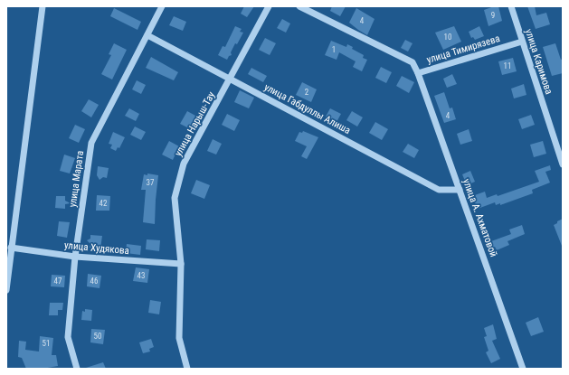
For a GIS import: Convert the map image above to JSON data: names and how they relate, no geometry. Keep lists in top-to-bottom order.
{
  "streets": {
    "street": [
      "улица Тимирязева",
      "улица Каримова",
      "улица Габдуллы Алиша",
      "улица Нарыш-Тау",
      "улица Марата",
      "улица А. Ахматовой",
      "улица Худякова"
    ]
  },
  "crossings": [
    ["улица Тимирязева", "улица Каримова"],
    ["улица Тимирязева", "улица А. Ахматовой"],
    ["улица Габдуллы Алиша", "улица Нарыш-Тау"],
    ["улица Габдуллы Алиша", "улица Марата"],
    ["улица Габдуллы Алиша", "улица А. Ахматовой"],
    ["улица Нарыш-Тау", "улица Худякова"],
    ["улица Марата", "улица Худякова"]
  ],
  "house_numbers": [
    "9",
    "4",
    "10",
    "1",
    "11",
    "2",
    "4",
    "37",
    "42",
    "43",
    "47",
    "46",
    "50",
    "51"
  ]
}
